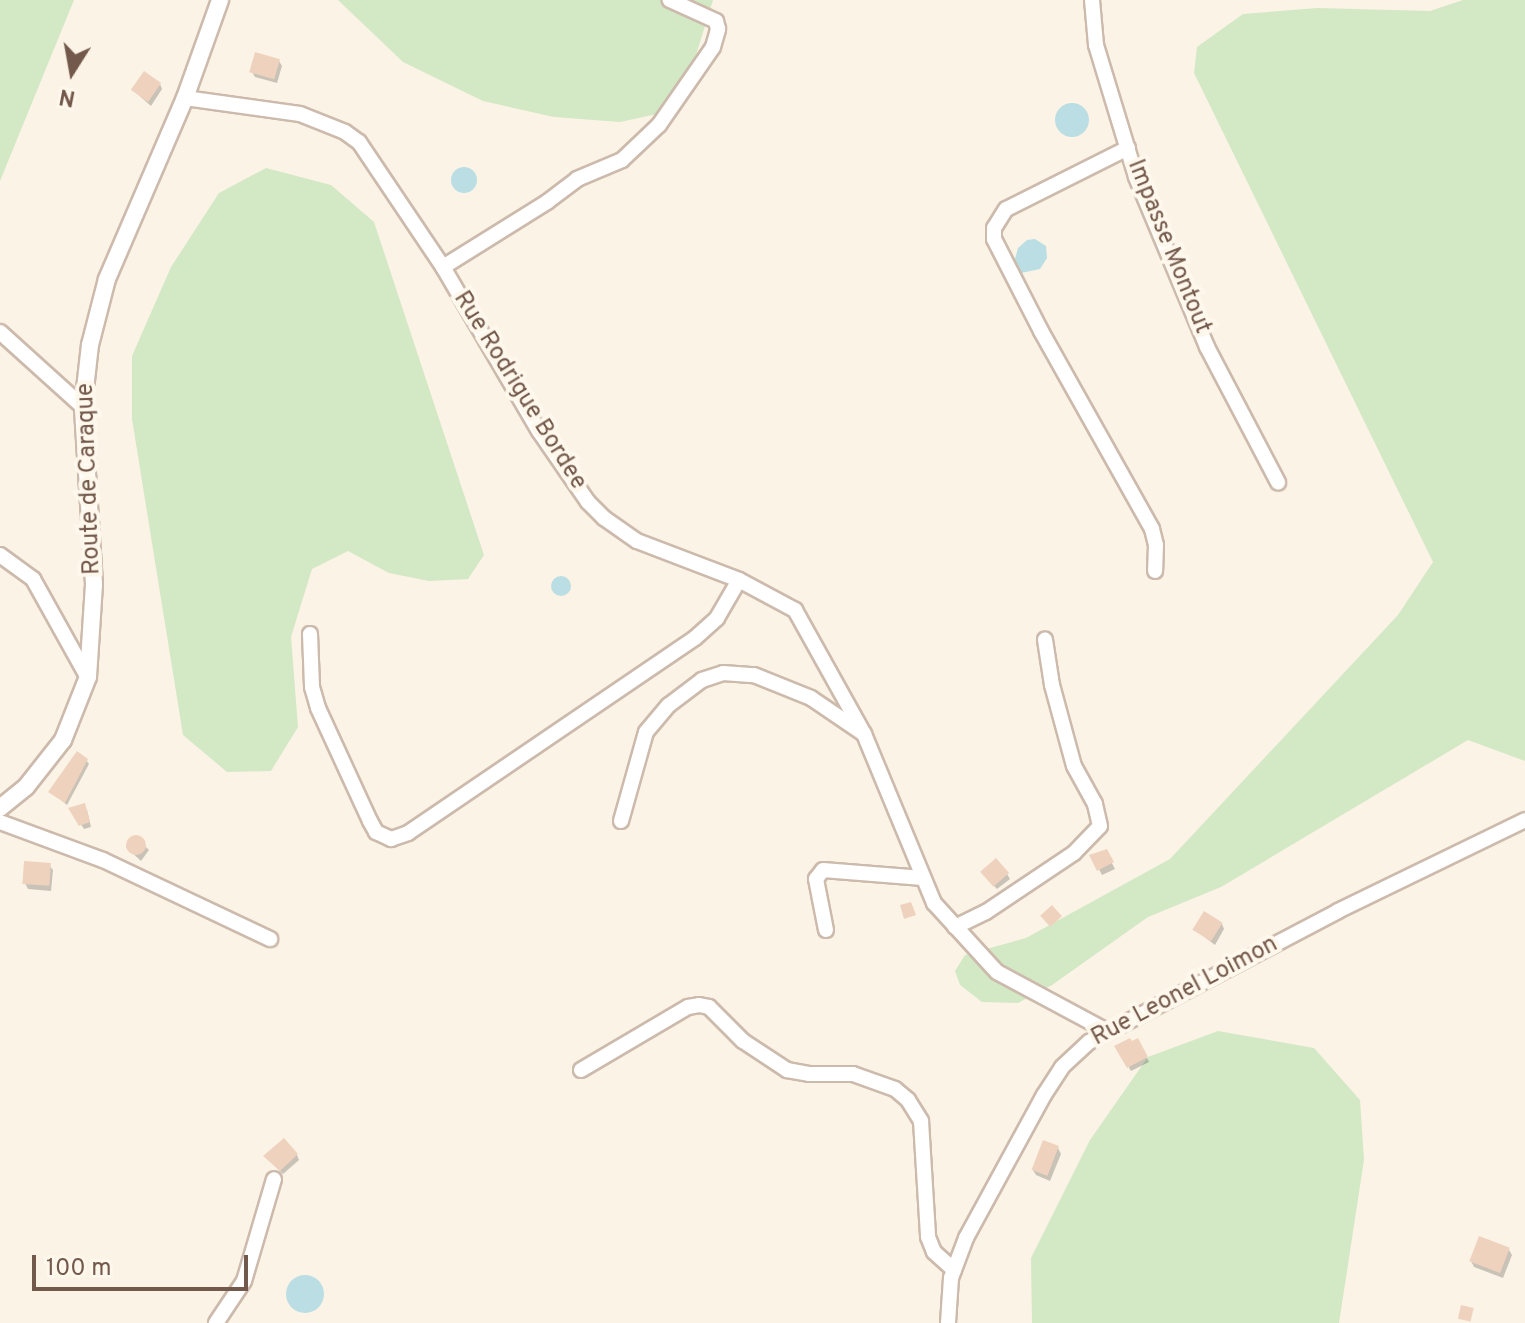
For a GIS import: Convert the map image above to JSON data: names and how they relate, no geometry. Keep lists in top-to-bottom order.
{
  "streets": {
    "street": [
      "Impasse Montout",
      "Rue Rodrigue Bordee",
      "Route de Caraque",
      "Rue Leonel Loimon"
    ]
  },
  "crossings": [
    ["Rue Rodrigue Bordee", "Route de Caraque"],
    ["Rue Rodrigue Bordee", "Rue Leonel Loimon"]
  ],
  "scale_bar": "100 m",
  "north": "bottom"
}
